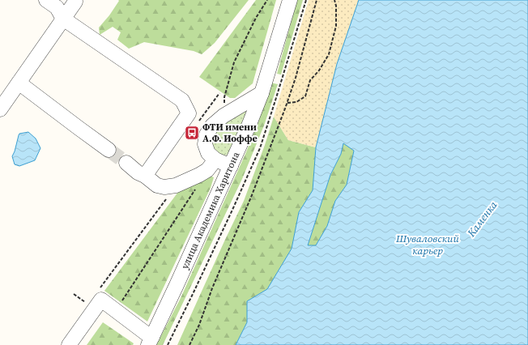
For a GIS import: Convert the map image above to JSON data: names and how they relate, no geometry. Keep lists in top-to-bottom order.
{
  "streets": {
    "street": ["улица Академика Харитона"]
  },
  "water": ["Каменка", "Шуваловский карьер"],
  "places": {
    "bus stop": ["ФТИ имени А.Ф. Иоффе"]
  }
}
